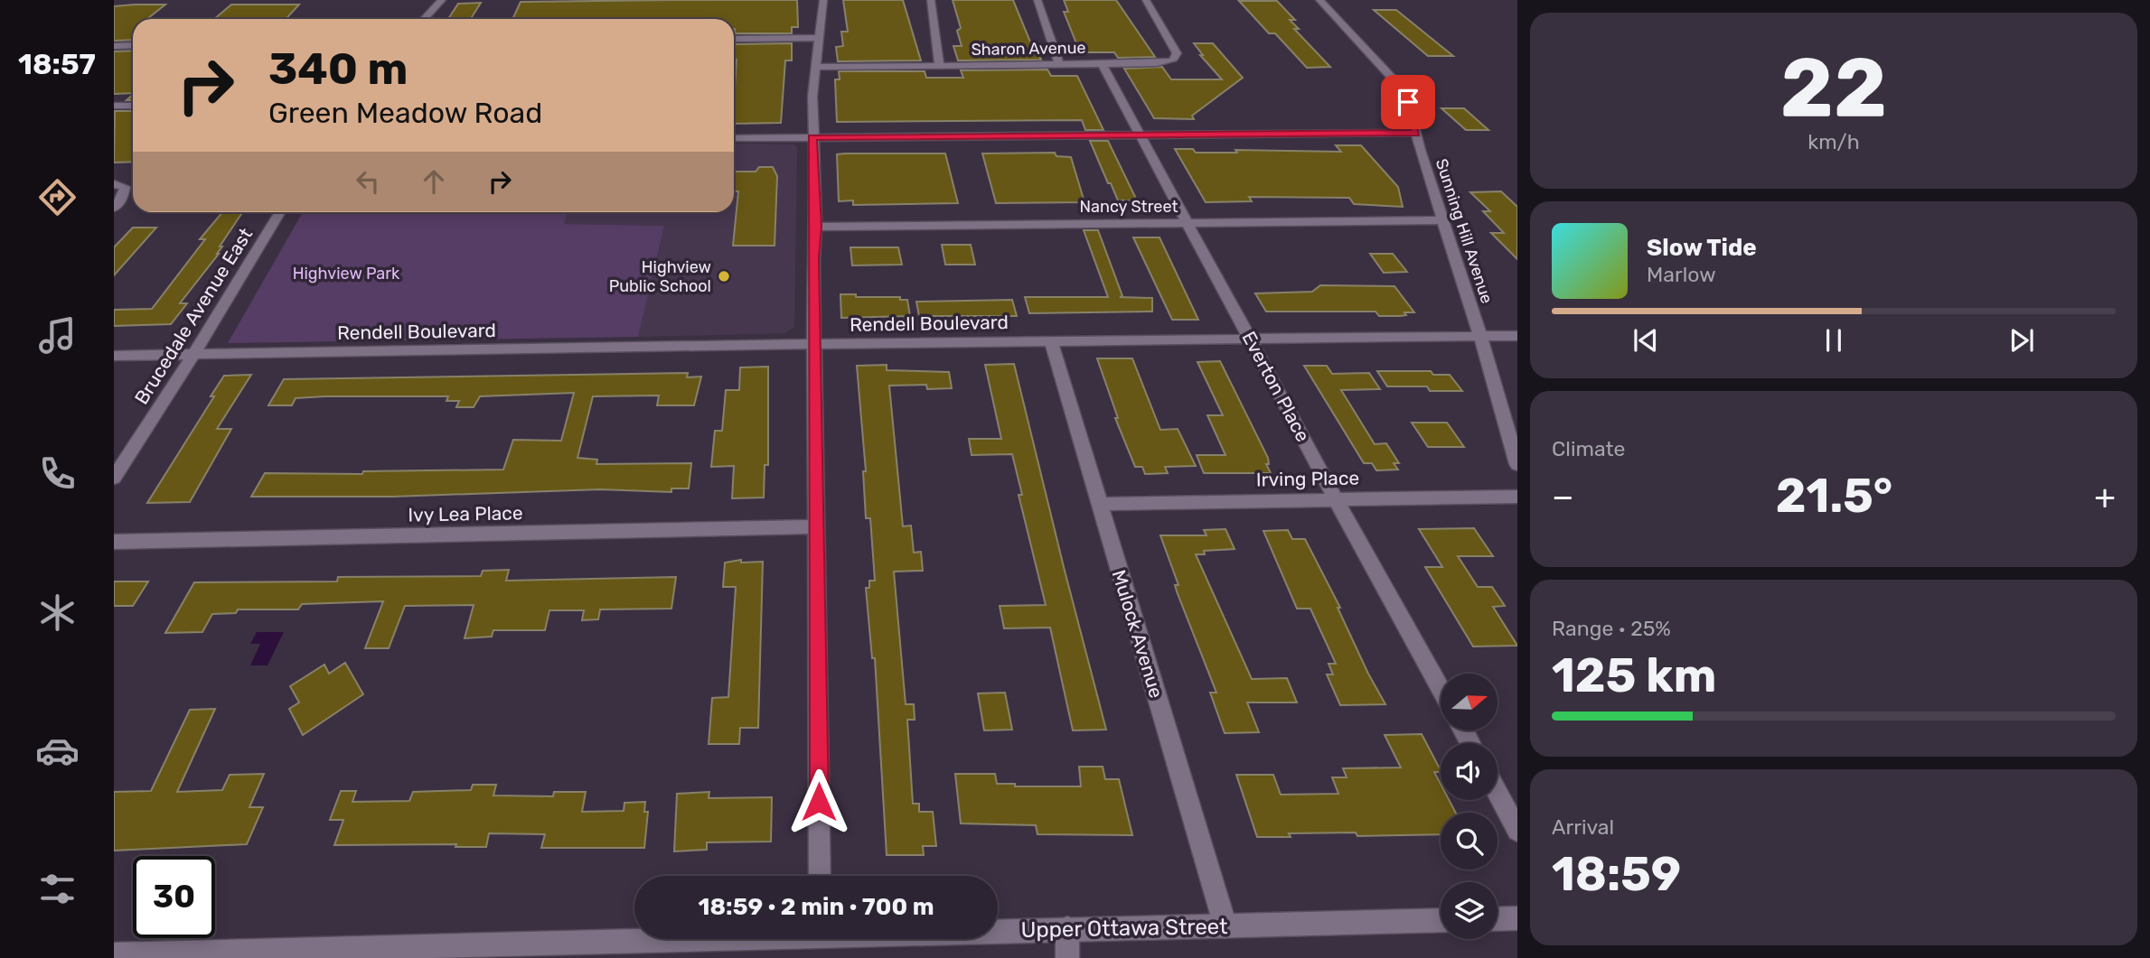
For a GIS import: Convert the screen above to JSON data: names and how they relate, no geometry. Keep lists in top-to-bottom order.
{
  "streets": {
    "street": [
      "Sharon Avenue",
      "Nancy Street",
      "Sunning Hill Avenue",
      "Brucedale Avenue East",
      "Rendell Boulevard",
      "Everton Place",
      "Irving Place",
      "Ivy Lea Place",
      "Mulock Avenue",
      "Upper Ottawa Street"
    ]
  },
  "crossings": [
    ["Sharon Avenue", "Everton Place"],
    ["Nancy Street", "Sunning Hill Avenue"],
    ["Nancy Street", "Everton Place"],
    ["Sunning Hill Avenue", "Rendell Boulevard"],
    ["Brucedale Avenue East", "Rendell Boulevard"],
    ["Rendell Boulevard", "Everton Place"],
    ["Rendell Boulevard", "Mulock Avenue"],
    ["Everton Place", "Irving Place"],
    ["Irving Place", "Mulock Avenue"],
    ["Mulock Avenue", "Upper Ottawa Street"]
  ],
  "parks": ["Highview Park"],
  "places": ["Highview Public School"],
  "north": "right",
  "page": {
    "tabs": "18:57",
    "tile": [
      ["22", "km/h"],
      "Climate",
      ["Range · 25%", "125 km"],
      ["Arrival", "18:59"]
    ],
    "turn": ["340 m", "Green Meadow Road"],
    "song": ["Slow Tide", "Marlow"],
    "heat": ["−", "21.5°", "+"],
    "limit": "30",
    "trip": "18:59 · 2 min · 700 m"
  }
}
